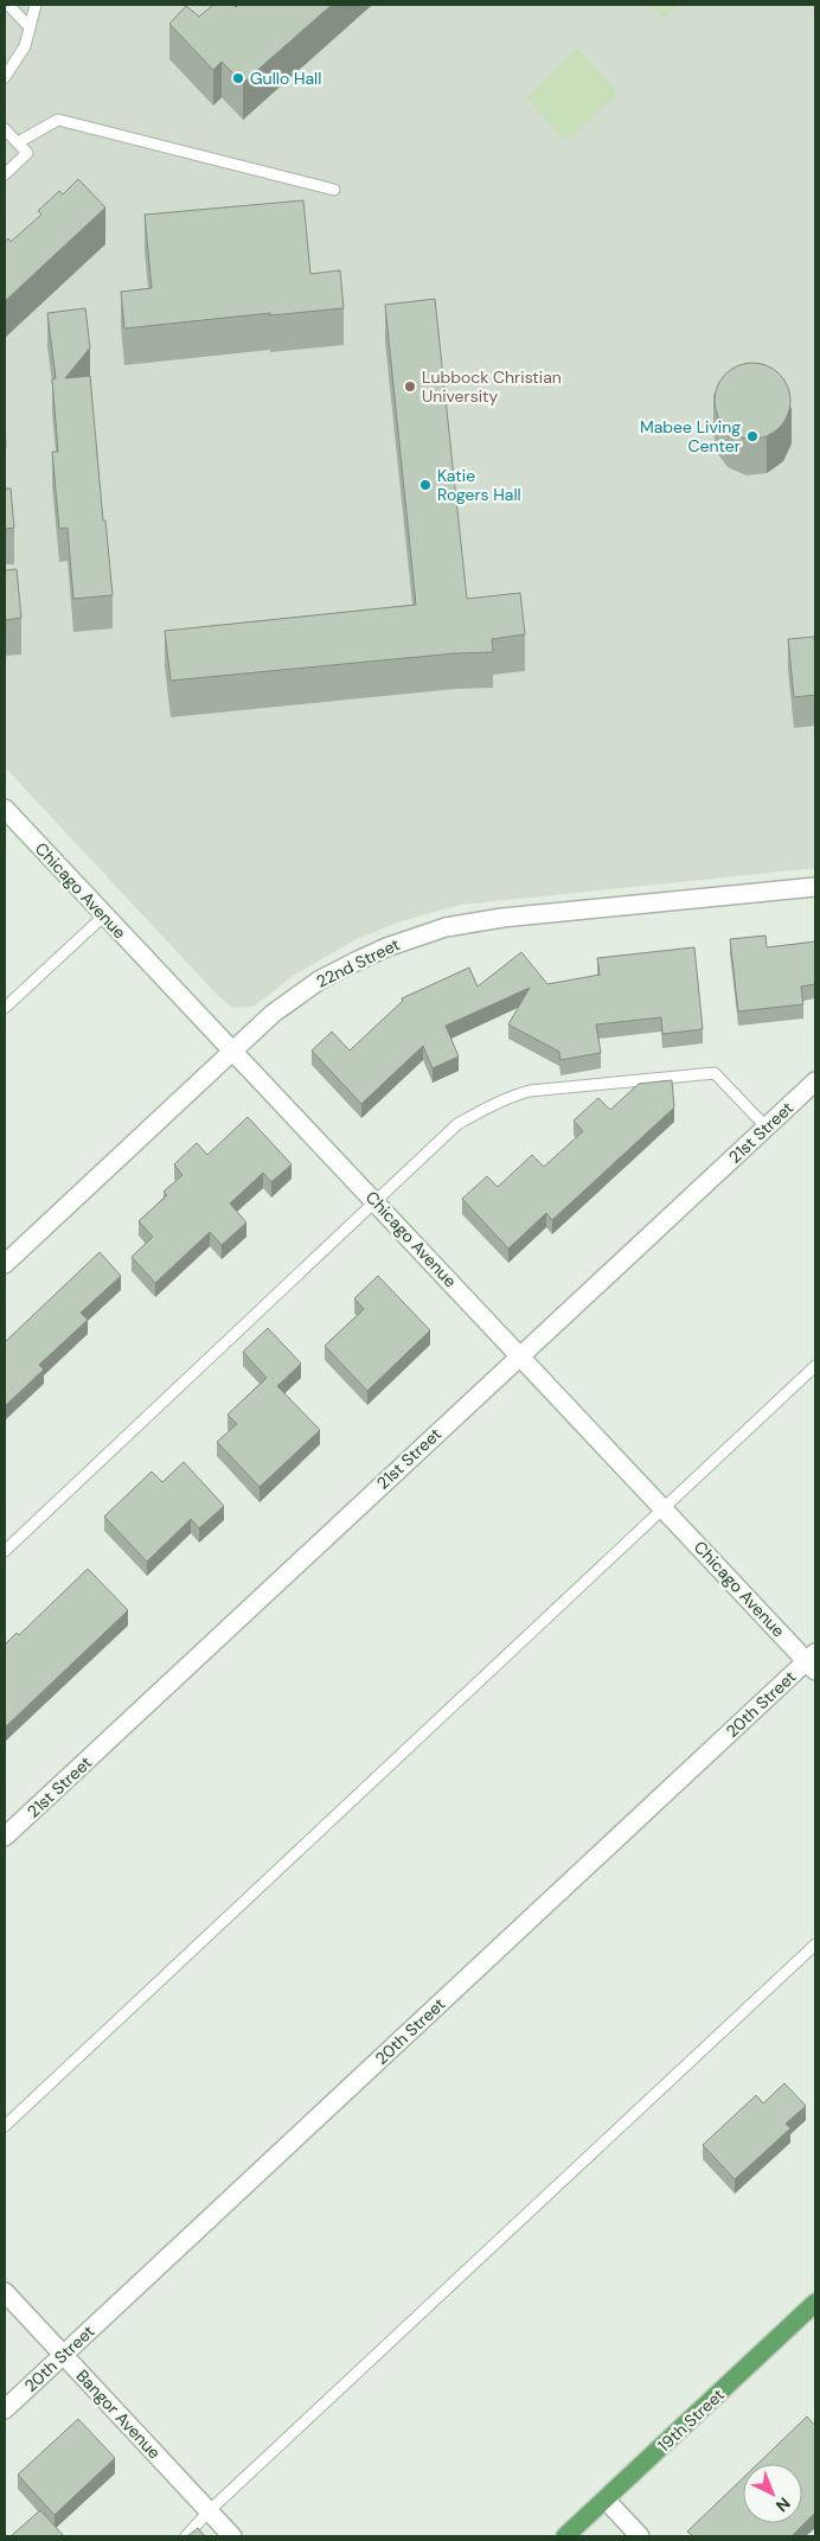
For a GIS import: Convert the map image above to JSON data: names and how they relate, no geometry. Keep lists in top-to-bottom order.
{
  "streets": {
    "main road": ["19th Street"],
    "street": [
      "Chicago Avenue",
      "22nd Street",
      "21st Street",
      "20th Street",
      "Bangor Avenue"
    ]
  },
  "crossings": [
    ["Chicago Avenue", "22nd Street"],
    ["Chicago Avenue", "21st Street"],
    ["Chicago Avenue", "20th Street"],
    ["20th Street", "Bangor Avenue"]
  ],
  "places": [
    "Gullo Hall",
    "Lubbock Christian University",
    "Mabee Living Center",
    "Katie Rogers Hall"
  ],
  "north": "bottom right"
}
